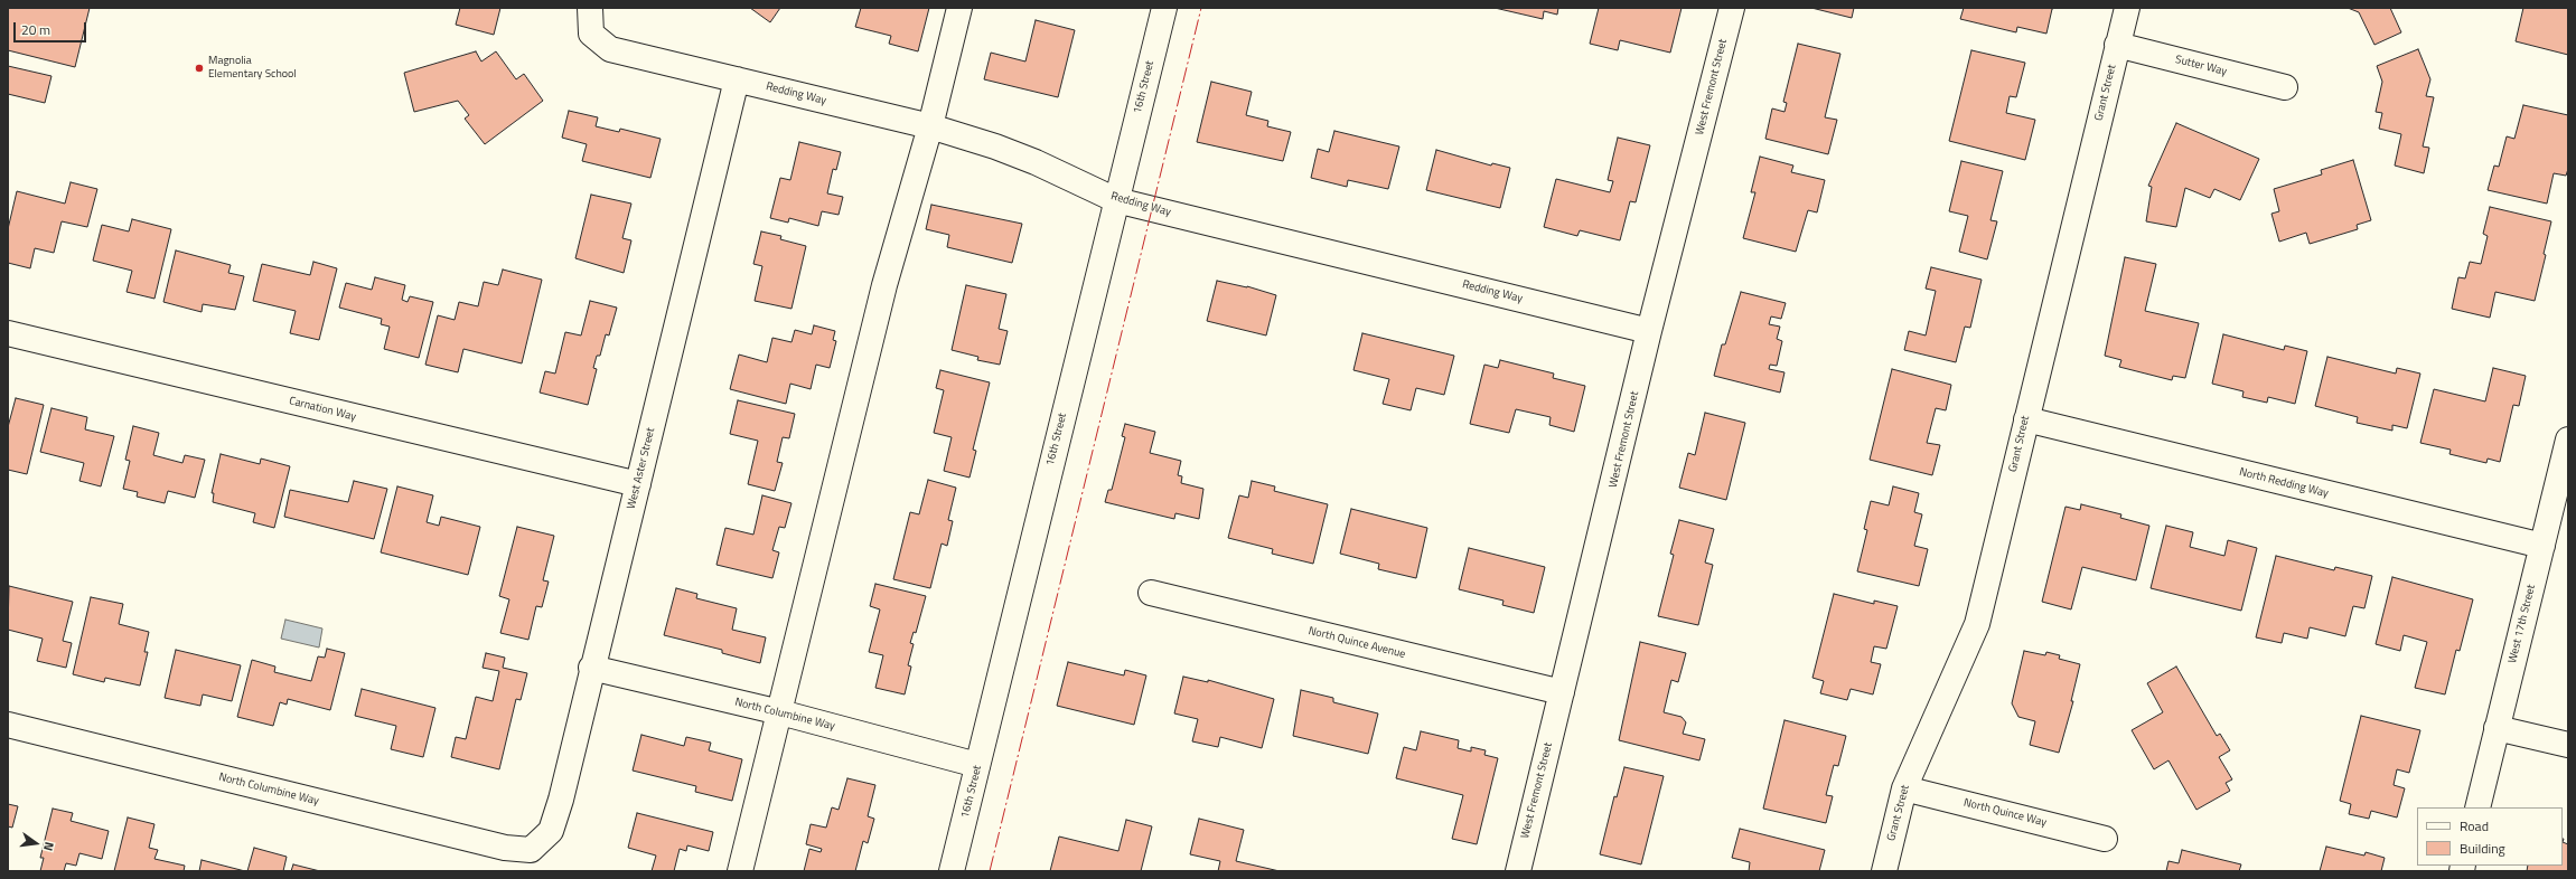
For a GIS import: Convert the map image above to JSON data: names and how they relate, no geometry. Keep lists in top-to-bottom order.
{
  "streets": {
    "street": [
      "Sutter Way",
      "16th Street",
      "West Fremont Street",
      "Grant Street",
      "Redding Way",
      "Carnation Way",
      "West Aster Street",
      "North Redding Way",
      "West 17th Street",
      "North Quince Avenue",
      "North Columbine Way",
      "North Quince Way"
    ]
  },
  "crossings": [
    ["Sutter Way", "Grant Street"],
    ["16th Street", "Redding Way"],
    ["16th Street", "North Columbine Way"],
    ["West Fremont Street", "Redding Way"],
    ["West Fremont Street", "North Quince Avenue"],
    ["Grant Street", "North Redding Way"],
    ["Grant Street", "North Quince Way"],
    ["Redding Way", "West Aster Street"],
    ["Carnation Way", "West Aster Street"],
    ["West Aster Street", "North Columbine Way"],
    ["North Redding Way", "West 17th Street"]
  ],
  "places": ["Magnolia Elementary School"],
  "legend": ["Road", "Building"],
  "scale_bar": "20 m",
  "north": "right"
}
